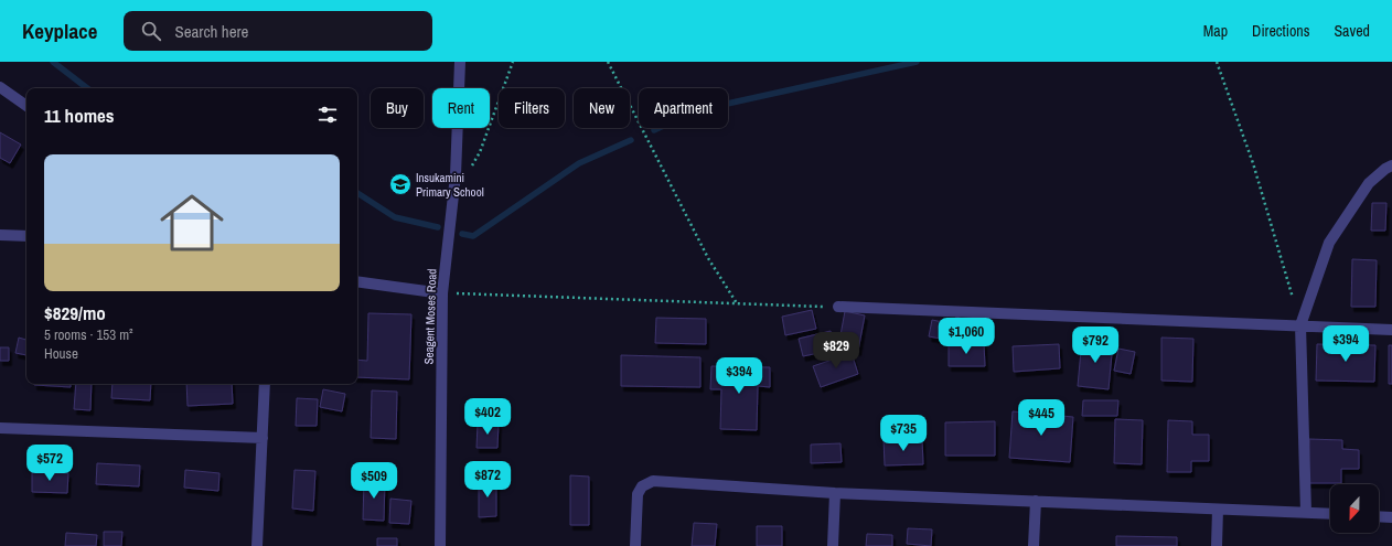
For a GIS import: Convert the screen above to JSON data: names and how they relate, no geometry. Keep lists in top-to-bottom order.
{
  "streets": {
    "street": ["Seagent Moses Road"]
  },
  "places": {
    "school or university": ["Insukamini Primary School"]
  },
  "north": "bottom",
  "page": {
    "header": "Keyplace",
    "search": "Search here",
    "nav": ["Map", "Directions", "Saved"],
    "chip": [
      "Buy",
      "Rent",
      "Filters",
      "New",
      "Apartment"
    ],
    "heading": "11 homes",
    "list": [
      {
        "name": "$829/mo",
        "note": "5 rooms · 153 m² · House"
      }
    ],
    "price": [
      "$1,060",
      "$394",
      "$792",
      "$829",
      "$394",
      "$402",
      "$445",
      "$735",
      "$572",
      "$872",
      "$509"
    ]
  }
}
